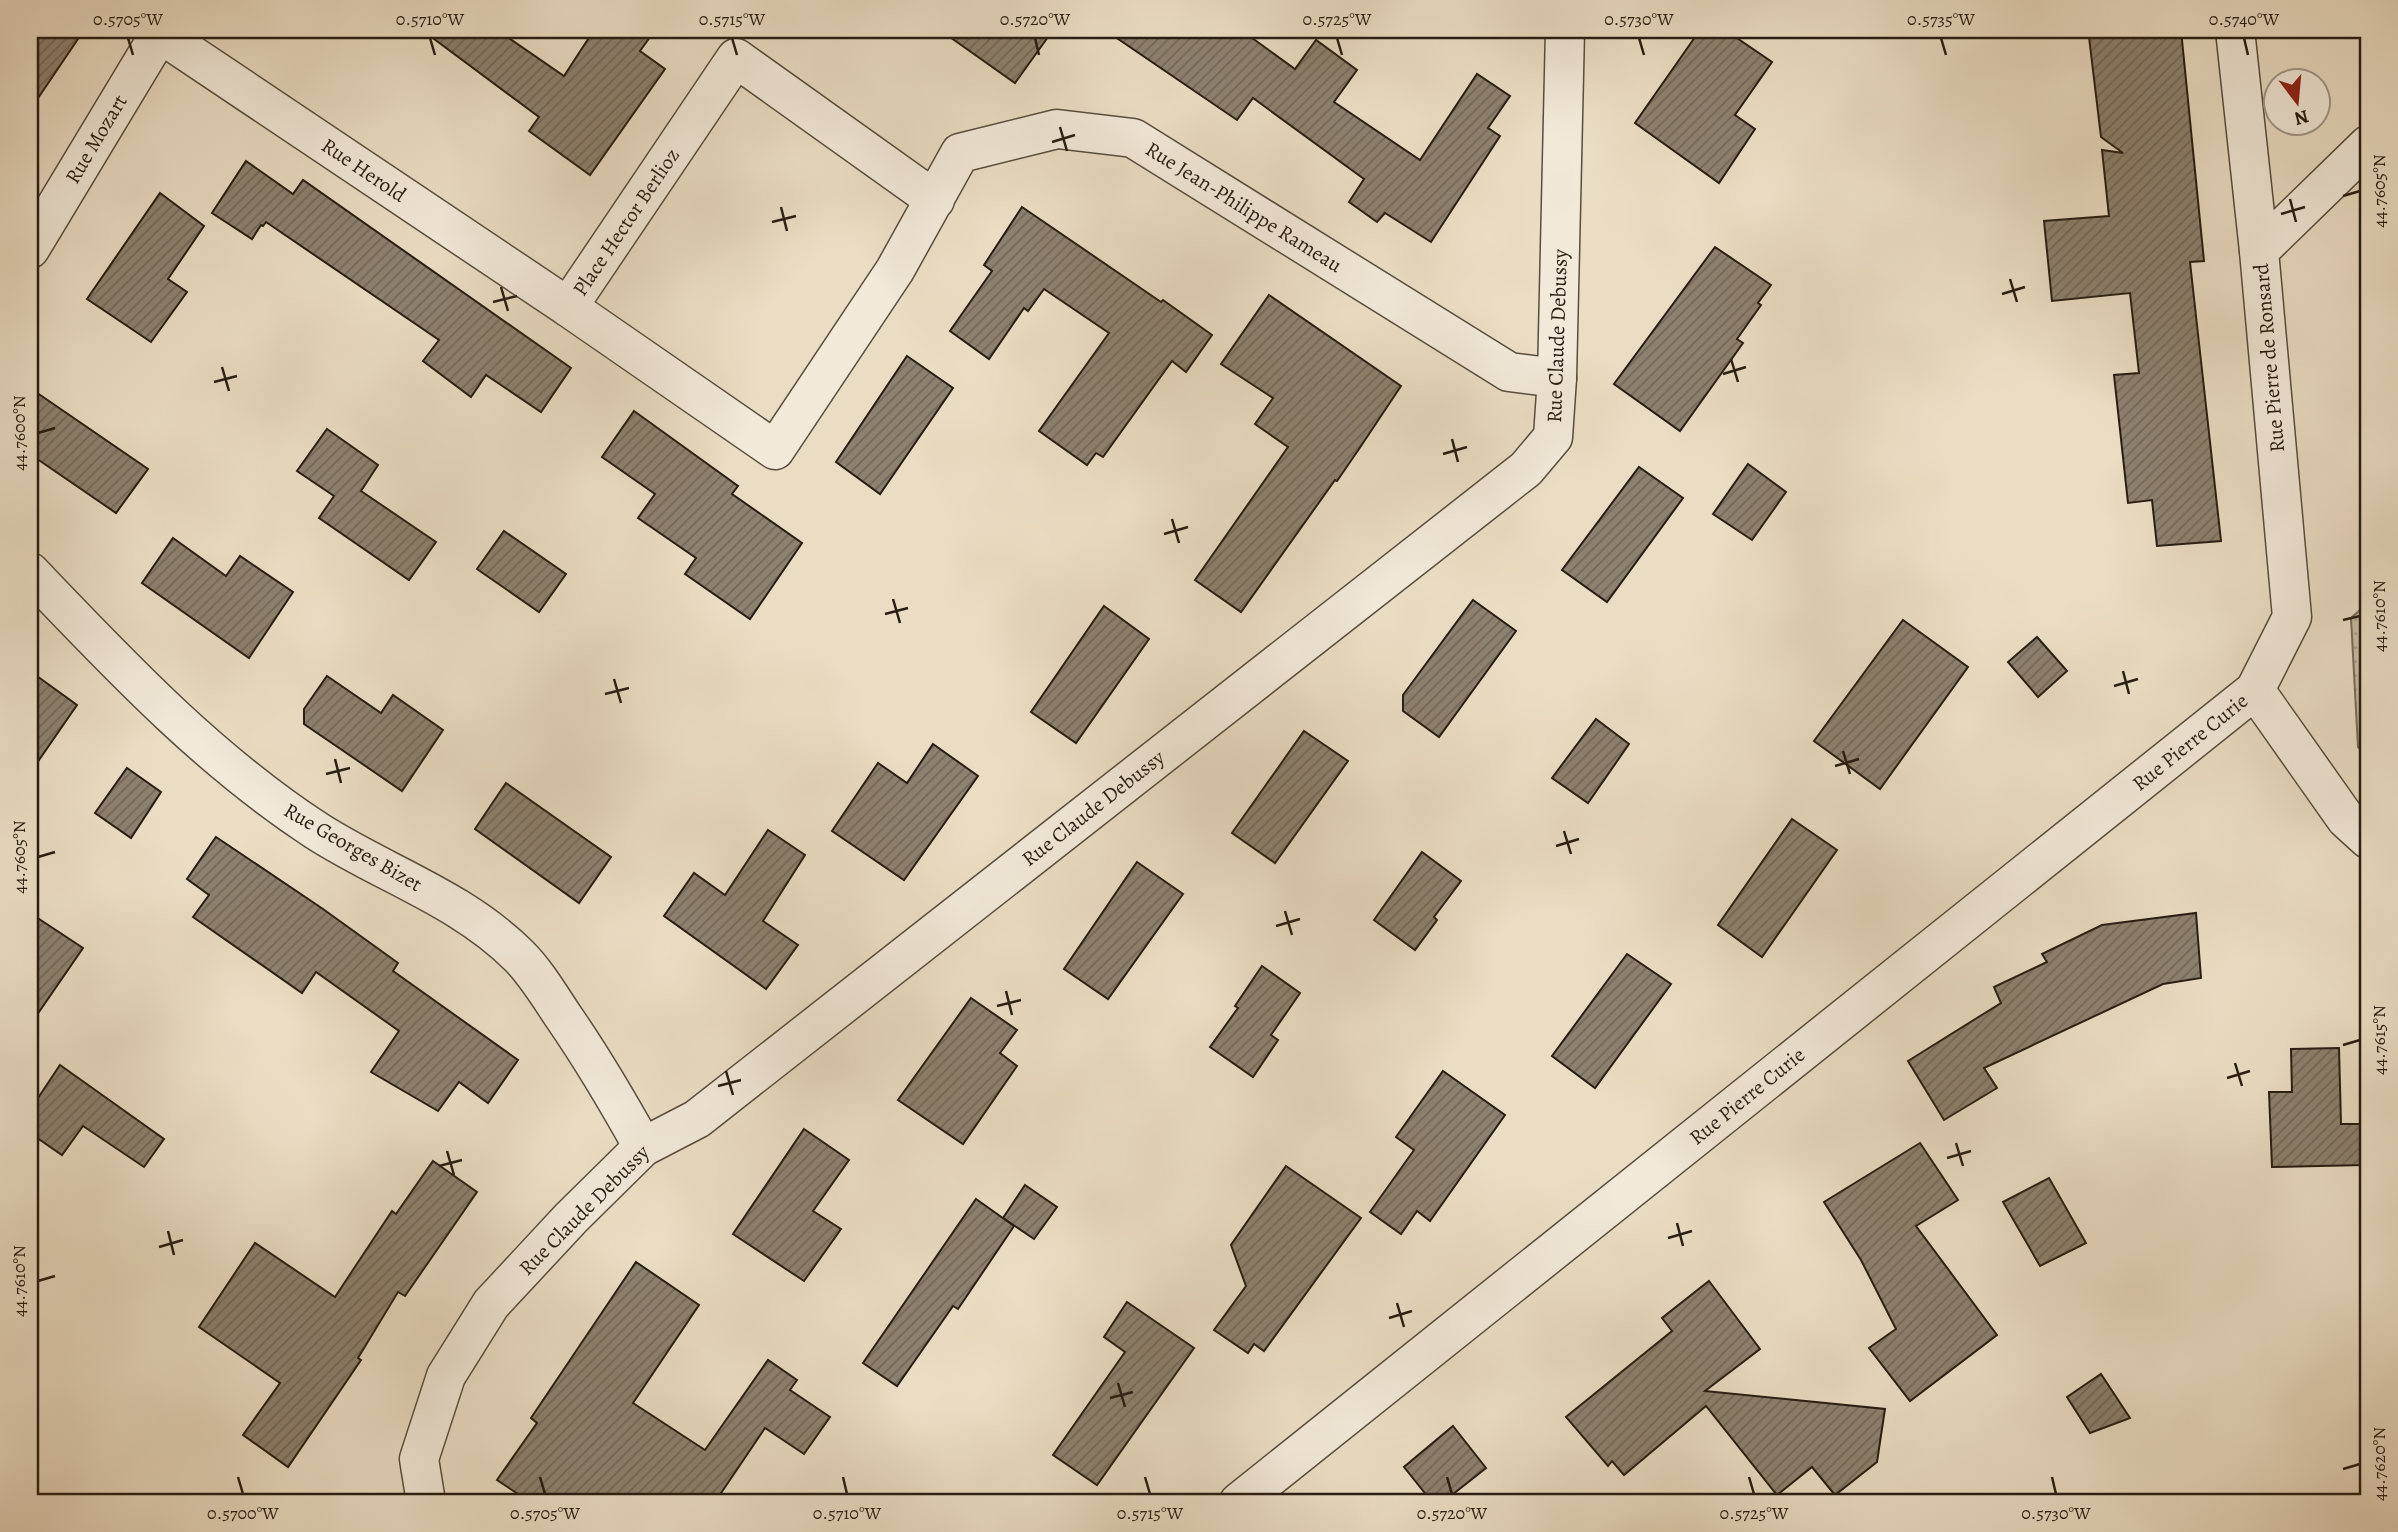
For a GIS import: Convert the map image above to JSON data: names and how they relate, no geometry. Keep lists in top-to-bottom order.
{
  "streets": {
    "street": [
      "Rue Mozart",
      "Rue Herold",
      "Rue Jean-Philippe Rameau",
      "Place Hector Berlioz",
      "Rue Claude Debussy",
      "Rue Pierre de Ronsard",
      "Rue Pierre Curie",
      "Rue Georges Bizet"
    ]
  },
  "crossings": [
    ["Rue Mozart", "Rue Herold"],
    ["Rue Herold", "Place Hector Berlioz"],
    ["Rue Jean-Philippe Rameau", "Place Hector Berlioz"],
    ["Rue Jean-Philippe Rameau", "Rue Claude Debussy"],
    ["Rue Claude Debussy", "Rue Georges Bizet"],
    ["Rue Pierre de Ronsard", "Rue Pierre Curie"]
  ],
  "north": "bottom",
  "coordinates": [
    "0.5705°W",
    "0.5710°W",
    "0.5715°W",
    "0.5720°W",
    "0.5725°W",
    "0.5730°W",
    "0.5735°W",
    "0.5740°W",
    "44.7605°N",
    "44.7600°N",
    "44.7610°N",
    "44.7615°N",
    "44.7620°N",
    "0.5700°W"
  ]
}
